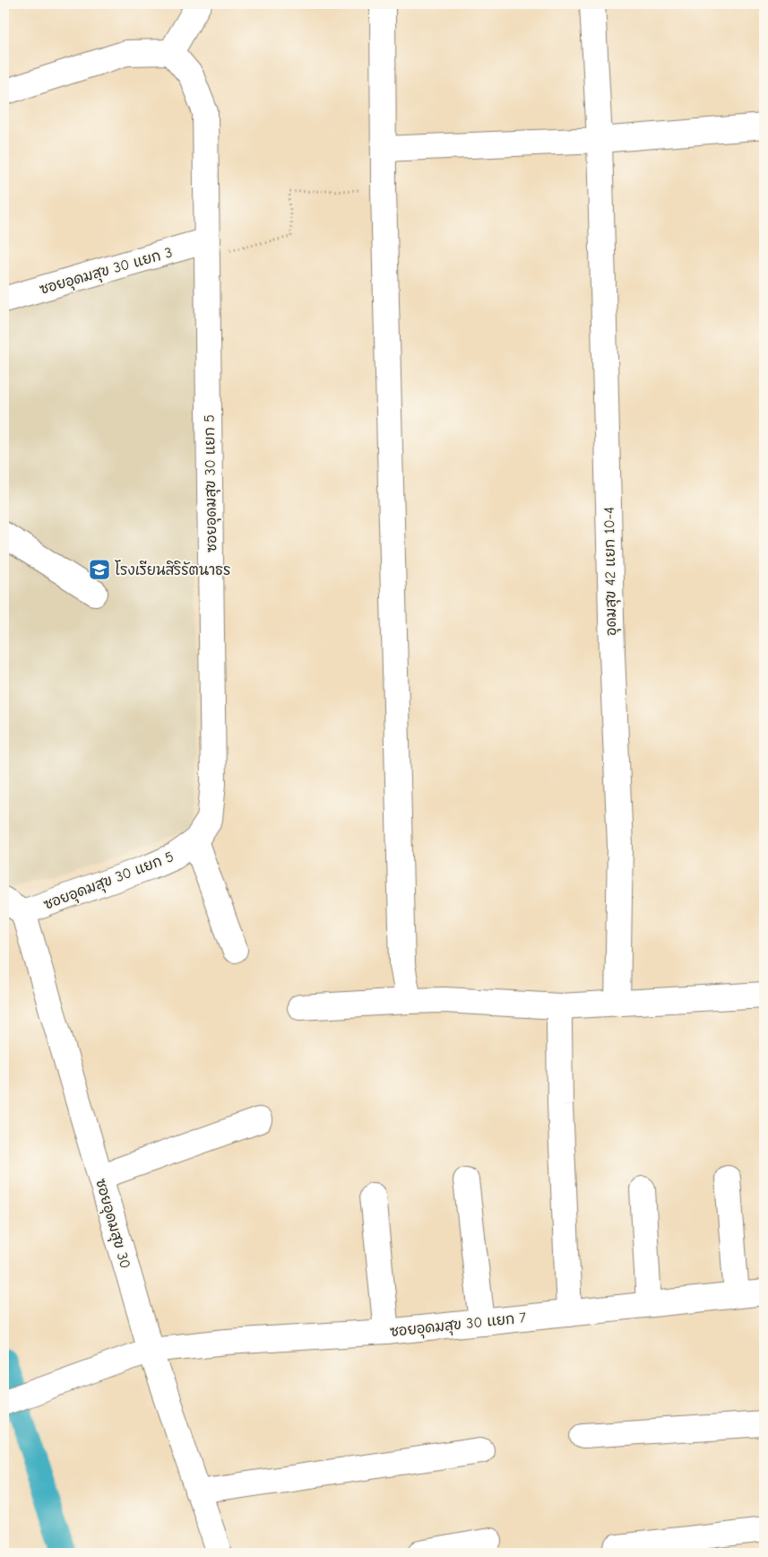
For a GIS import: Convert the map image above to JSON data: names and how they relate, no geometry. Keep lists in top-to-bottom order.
{
  "streets": {
    "street": [
      "ซอยอุดมสุข 30 แยก 3",
      "ซอยอุดมสุข 30 แยก 5",
      "อุดมสุข 42 แยก 10-4",
      "ซอยอุดมสุข 30",
      "ซอยอุดมสุข 30 แยก 7"
    ]
  },
  "crossings": [
    ["ซอยอุดมสุข 30 แยก 3", "ซอยอุดมสุข 30 แยก 5"],
    ["ซอยอุดมสุข 30 แยก 5", "ซอยอุดมสุข 30"],
    ["ซอยอุดมสุข 30", "ซอยอุดมสุข 30 แยก 7"]
  ],
  "places": {
    "school or university": ["โรงเรียนสิริรัตนาธร"]
  }
}
